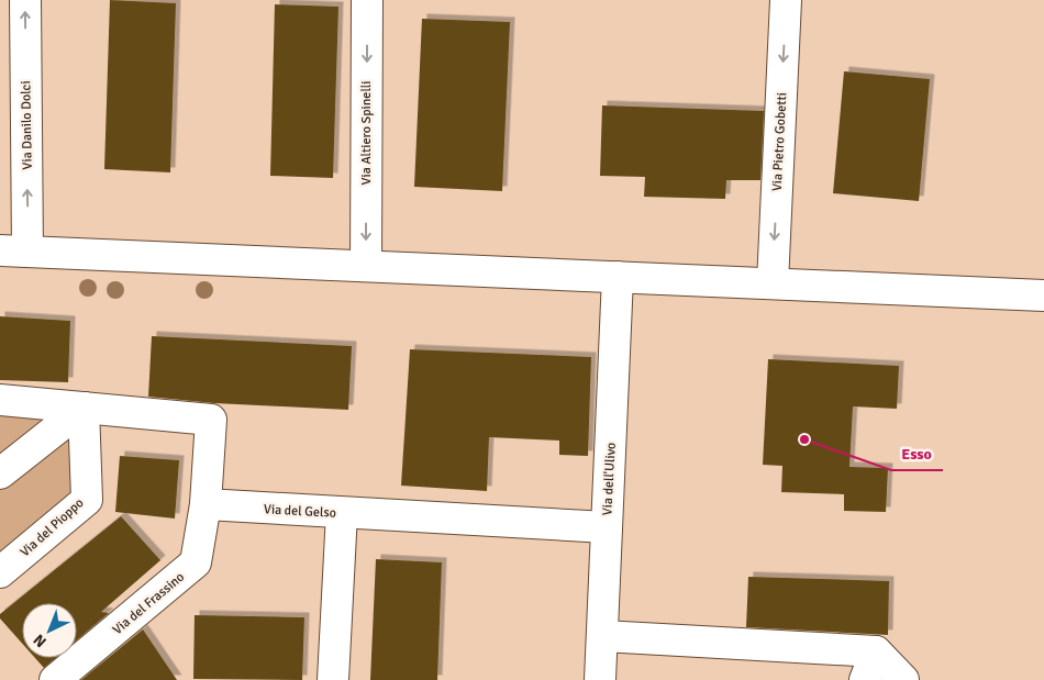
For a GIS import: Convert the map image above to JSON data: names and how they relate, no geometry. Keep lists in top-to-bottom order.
{
  "streets": {
    "street": [
      "Via Danilo Dolci",
      "Via Altiero Spinelli",
      "Via Pietro Gobetti",
      "Via dell'Ulivo",
      "Via del Gelso",
      "Via del Pioppo",
      "Via del Frassino"
    ]
  },
  "crossings": [
    ["Via dell'Ulivo", "Via del Gelso"],
    ["Via del Gelso", "Via del Frassino"]
  ],
  "one_way": ["Via Danilo Dolci", "Via Altiero Spinelli", "Via Pietro Gobetti"],
  "places": ["Esso"],
  "north": "bottom left"
}
